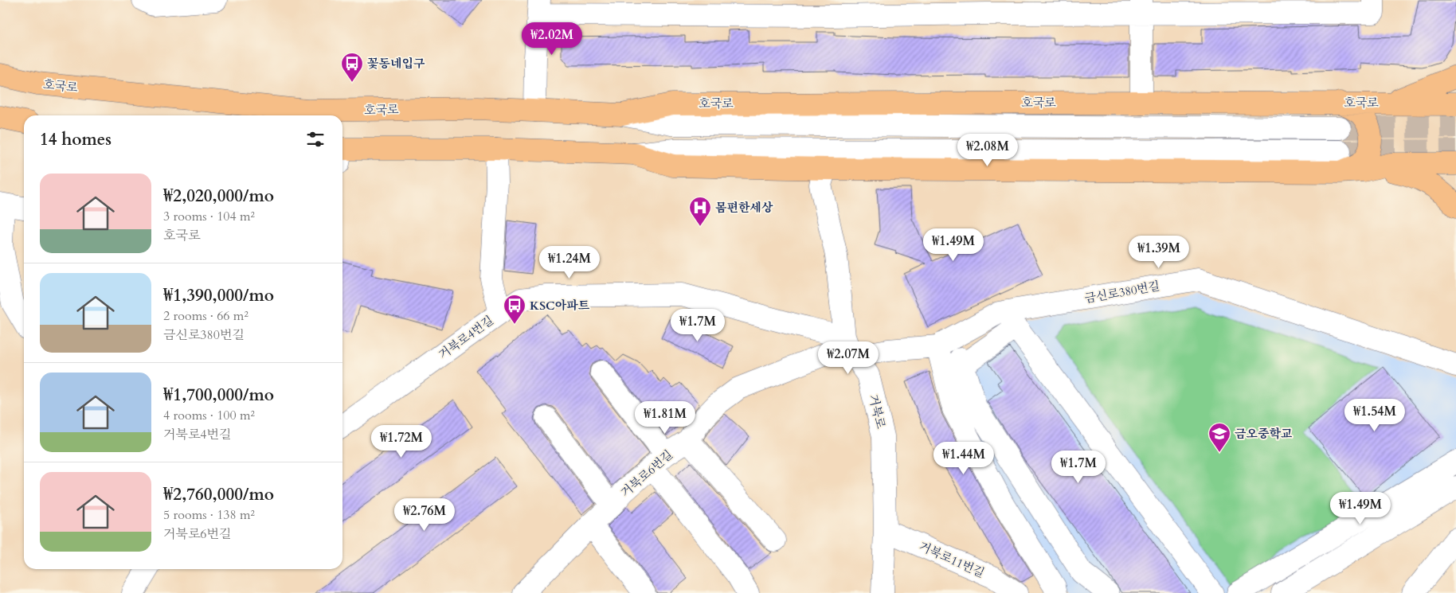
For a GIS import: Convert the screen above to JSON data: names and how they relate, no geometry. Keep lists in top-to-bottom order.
{
  "streets": {
    "main road": ["호국로"],
    "street": [
      "금신로380번길",
      "거북로4번길",
      "거북로",
      "거북로6번길",
      "거북로11번길"
    ]
  },
  "crossings": [
    ["금신로380번길", "거북로4번길"],
    ["금신로380번길", "거북로"],
    ["금신로380번길", "거북로6번길"],
    ["거북로4번길", "거북로"],
    ["거북로4번길", "거북로6번길"],
    ["거북로", "거북로6번길"],
    ["거북로", "거북로11번길"]
  ],
  "places": {
    "bus stop": ["꽃동네입구", "KSC아파트"],
    "hospital": ["몸편한세상"],
    "school or university": ["금오중학교"]
  },
  "page": {
    "price": [
      "₩2.02M",
      "₩2.08M",
      "₩1.49M",
      "₩1.39M",
      "₩1.24M",
      "₩1.7M",
      "₩2.07M",
      "₩1.54M",
      "₩1.81M",
      "₩1.72M",
      "₩1.44M",
      "₩1.7M",
      "₩1.49M",
      "₩2.76M"
    ],
    "heading": "14 homes",
    "list": [
      {
        "name": "₩2,020,000/mo",
        "note": "3 rooms · 104 m² · 호국로"
      },
      {
        "name": "₩1,390,000/mo",
        "note": "2 rooms · 66 m² · 금신로380번길"
      },
      {
        "name": "₩1,700,000/mo",
        "note": "4 rooms · 100 m² · 거북로4번길"
      },
      {
        "name": "₩2,760,000/mo",
        "note": "5 rooms · 138 m² · 거북로6번길"
      }
    ]
  }
}
